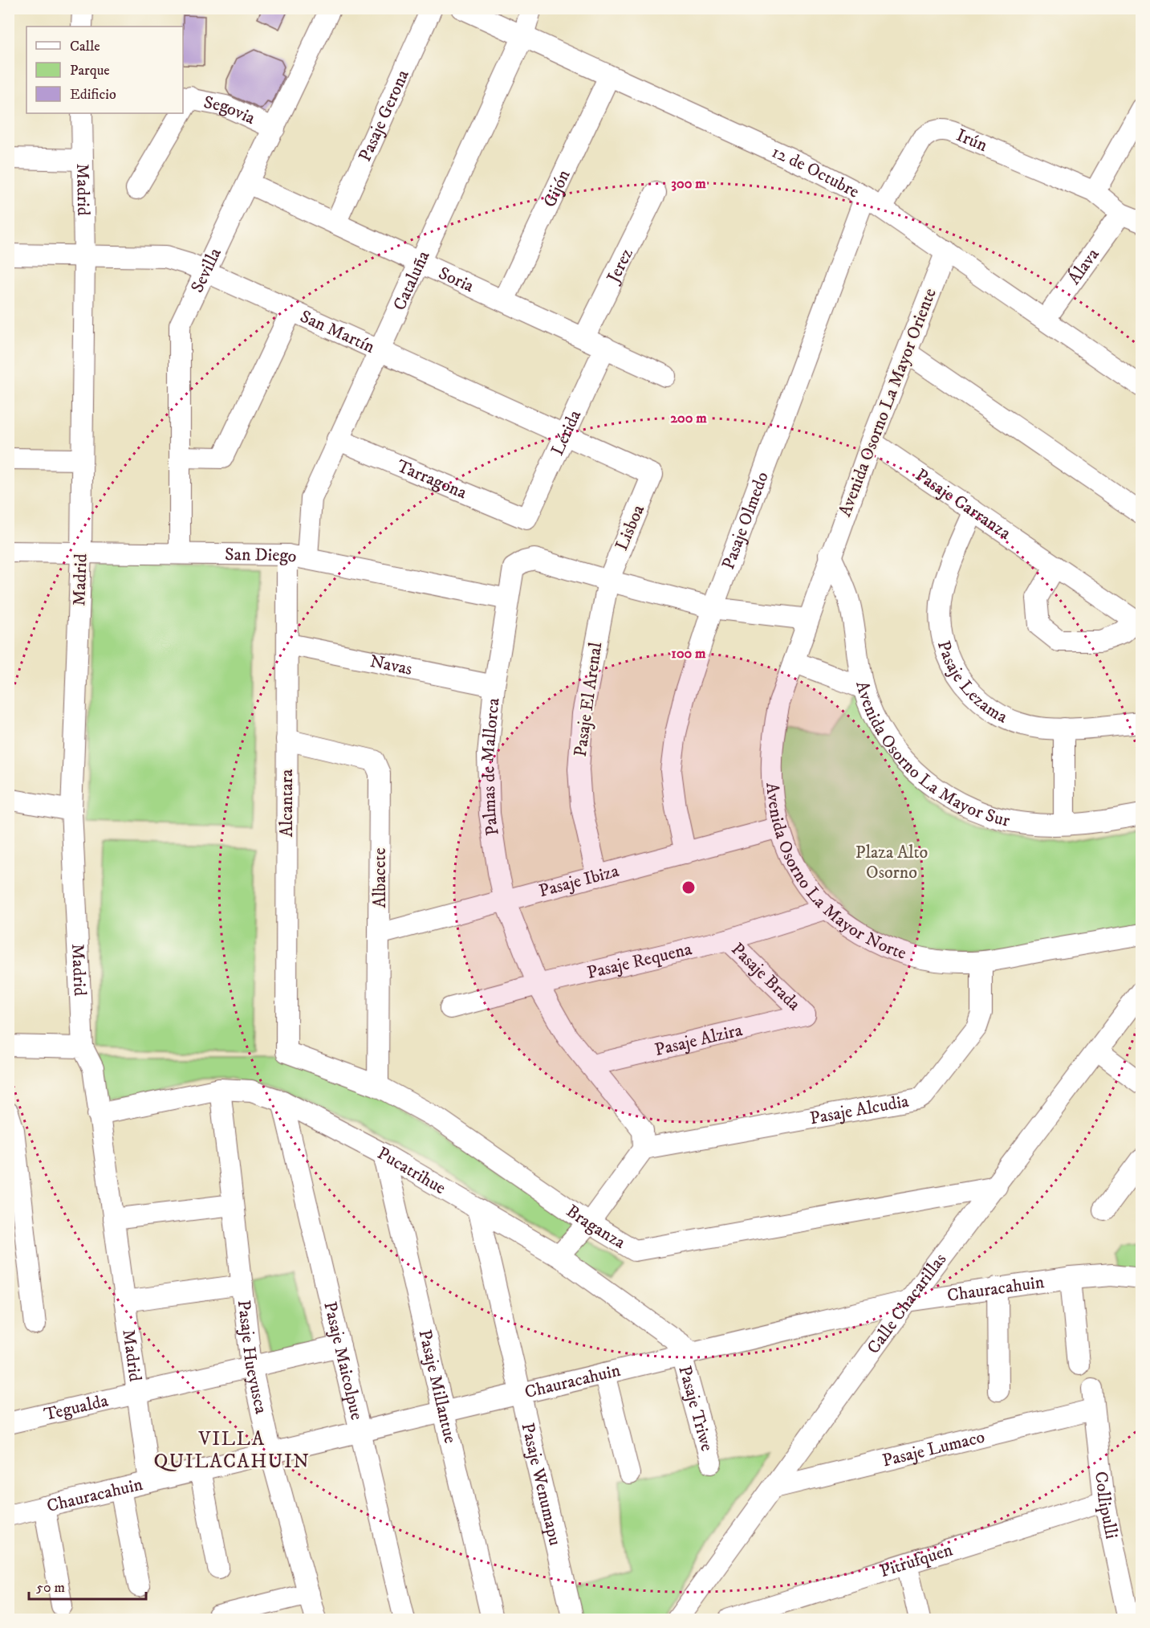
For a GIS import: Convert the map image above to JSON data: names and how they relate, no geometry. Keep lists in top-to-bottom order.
{
  "streets": {
    "street": [
      "Segovia",
      "Pasaje Gerona",
      "Irún",
      "12 de Octubre",
      "Gijón",
      "Madrid",
      "Jerez",
      "Álava",
      "Sevilla",
      "Soria",
      "Cataluña",
      "San Martín",
      "Avenida Osorno La Mayor Oriente",
      "Lérida",
      "Tarragona",
      "Pasaje Carranza",
      "Pasaje Olmedo",
      "Lisboa",
      "San Diego",
      "Navas",
      "Pasaje Lezama",
      "Pasaje El Arenal",
      "Avenida Osorno La Mayor Sur",
      "Palmas de Mallorca",
      "Alcantara",
      "Avenida Osorno La Mayor Norte",
      "Albacete",
      "Pasaje Ibiza",
      "Pasaje Requena",
      "Pasaje Brada",
      "Pasaje Alzira",
      "Pasaje Alcudia",
      "Pucatrihue",
      "Braganza",
      "Chauracahuin",
      "Calle Chacarillas",
      "Pasaje Hueyusca",
      "Pasaje Maicolpue",
      "Pasaje Millantue",
      "Tegualda",
      "Pasaje Triwe",
      "Pasaje Lumaco",
      "Pasaje Wenumapu",
      "Collipulli",
      "Pitrufquen"
    ]
  },
  "crossings": [
    ["Segovia", "Sevilla"],
    ["Pasaje Gerona", "Soria"],
    ["Irún", "12 de Octubre"],
    ["Irún", "Álava"],
    ["Irún", "Pasaje Olmedo"],
    ["12 de Octubre", "Gijón"],
    ["12 de Octubre", "Álava"],
    ["12 de Octubre", "Cataluña"],
    ["12 de Octubre", "Avenida Osorno La Mayor Oriente"],
    ["12 de Octubre", "Pasaje Olmedo"],
    ["Gijón", "Soria"],
    ["Madrid", "San Martín"],
    ["Madrid", "San Diego"],
    ["Madrid", "Pucatrihue"],
    ["Madrid", "Chauracahuin"],
    ["Madrid", "Tegualda"],
    ["Jerez", "Soria"],
    ["Sevilla", "Soria"],
    ["Sevilla", "San Martín"],
    ["Sevilla", "San Diego"],
    ["Soria", "Cataluña"],
    ["Soria", "Lérida"],
    ["Cataluña", "San Martín"],
    ["Cataluña", "Tarragona"],
    ["Cataluña", "San Diego"],
    ["San Martín", "Lérida"],
    ["San Martín", "Lisboa"],
    ["Avenida Osorno La Mayor Oriente", "Pasaje Carranza"],
    ["Avenida Osorno La Mayor Oriente", "Avenida Osorno La Mayor Sur"],
    ["Avenida Osorno La Mayor Oriente", "Avenida Osorno La Mayor Norte"],
    ["Lérida", "Tarragona"],
    ["Pasaje Carranza", "Pasaje Lezama"],
    ["Pasaje Olmedo", "Palmas de Mallorca"],
    ["Pasaje Olmedo", "Pasaje Ibiza"],
    ["Lisboa", "Pasaje El Arenal"],
    ["Lisboa", "Palmas de Mallorca"],
    ["San Diego", "Palmas de Mallorca"],
    ["San Diego", "Alcantara"],
    ["Navas", "Palmas de Mallorca"],
    ["Navas", "Alcantara"],
    ["Pasaje El Arenal", "Palmas de Mallorca"],
    ["Pasaje El Arenal", "Pasaje Ibiza"],
    ["Avenida Osorno La Mayor Sur", "Avenida Osorno La Mayor Norte"],
    ["Palmas de Mallorca", "Avenida Osorno La Mayor Norte"],
    ["Palmas de Mallorca", "Pasaje Ibiza"],
    ["Palmas de Mallorca", "Pasaje Requena"],
    ["Palmas de Mallorca", "Pasaje Alzira"],
    ["Palmas de Mallorca", "Pasaje Alcudia"],
    ["Alcantara", "Albacete"],
    ["Alcantara", "Braganza"],
    ["Avenida Osorno La Mayor Norte", "Pasaje Ibiza"],
    ["Avenida Osorno La Mayor Norte", "Pasaje Requena"],
    ["Avenida Osorno La Mayor Norte", "Pasaje Alcudia"],
    ["Albacete", "Pasaje Ibiza"],
    ["Albacete", "Braganza"],
    ["Pasaje Requena", "Pasaje Brada"],
    ["Pasaje Brada", "Pasaje Alzira"],
    ["Pucatrihue", "Chauracahuin"],
    ["Pucatrihue", "Pasaje Hueyusca"],
    ["Pucatrihue", "Pasaje Maicolpue"],
    ["Pucatrihue", "Pasaje Millantue"],
    ["Pucatrihue", "Pasaje Triwe"],
    ["Pucatrihue", "Pasaje Wenumapu"],
    ["Braganza", "Calle Chacarillas"],
    ["Chauracahuin", "Calle Chacarillas"],
    ["Chauracahuin", "Pasaje Hueyusca"],
    ["Chauracahuin", "Pasaje Maicolpue"],
    ["Chauracahuin", "Pasaje Millantue"],
    ["Chauracahuin", "Pasaje Triwe"],
    ["Chauracahuin", "Pasaje Wenumapu"],
    ["Calle Chacarillas", "Pasaje Lumaco"],
    ["Pasaje Hueyusca", "Tegualda"],
    ["Pasaje Maicolpue", "Tegualda"],
    ["Pasaje Lumaco", "Collipulli"],
    ["Collipulli", "Pitrufquen"]
  ],
  "districts": ["VILLA QUILACAHUIN"],
  "parks": ["Plaza Alto Osorno"],
  "legend": ["Calle", "Parque", "Edificio"],
  "scale_bar": "50 m",
  "rings": ["300 m", "200 m", "100 m"]
}
